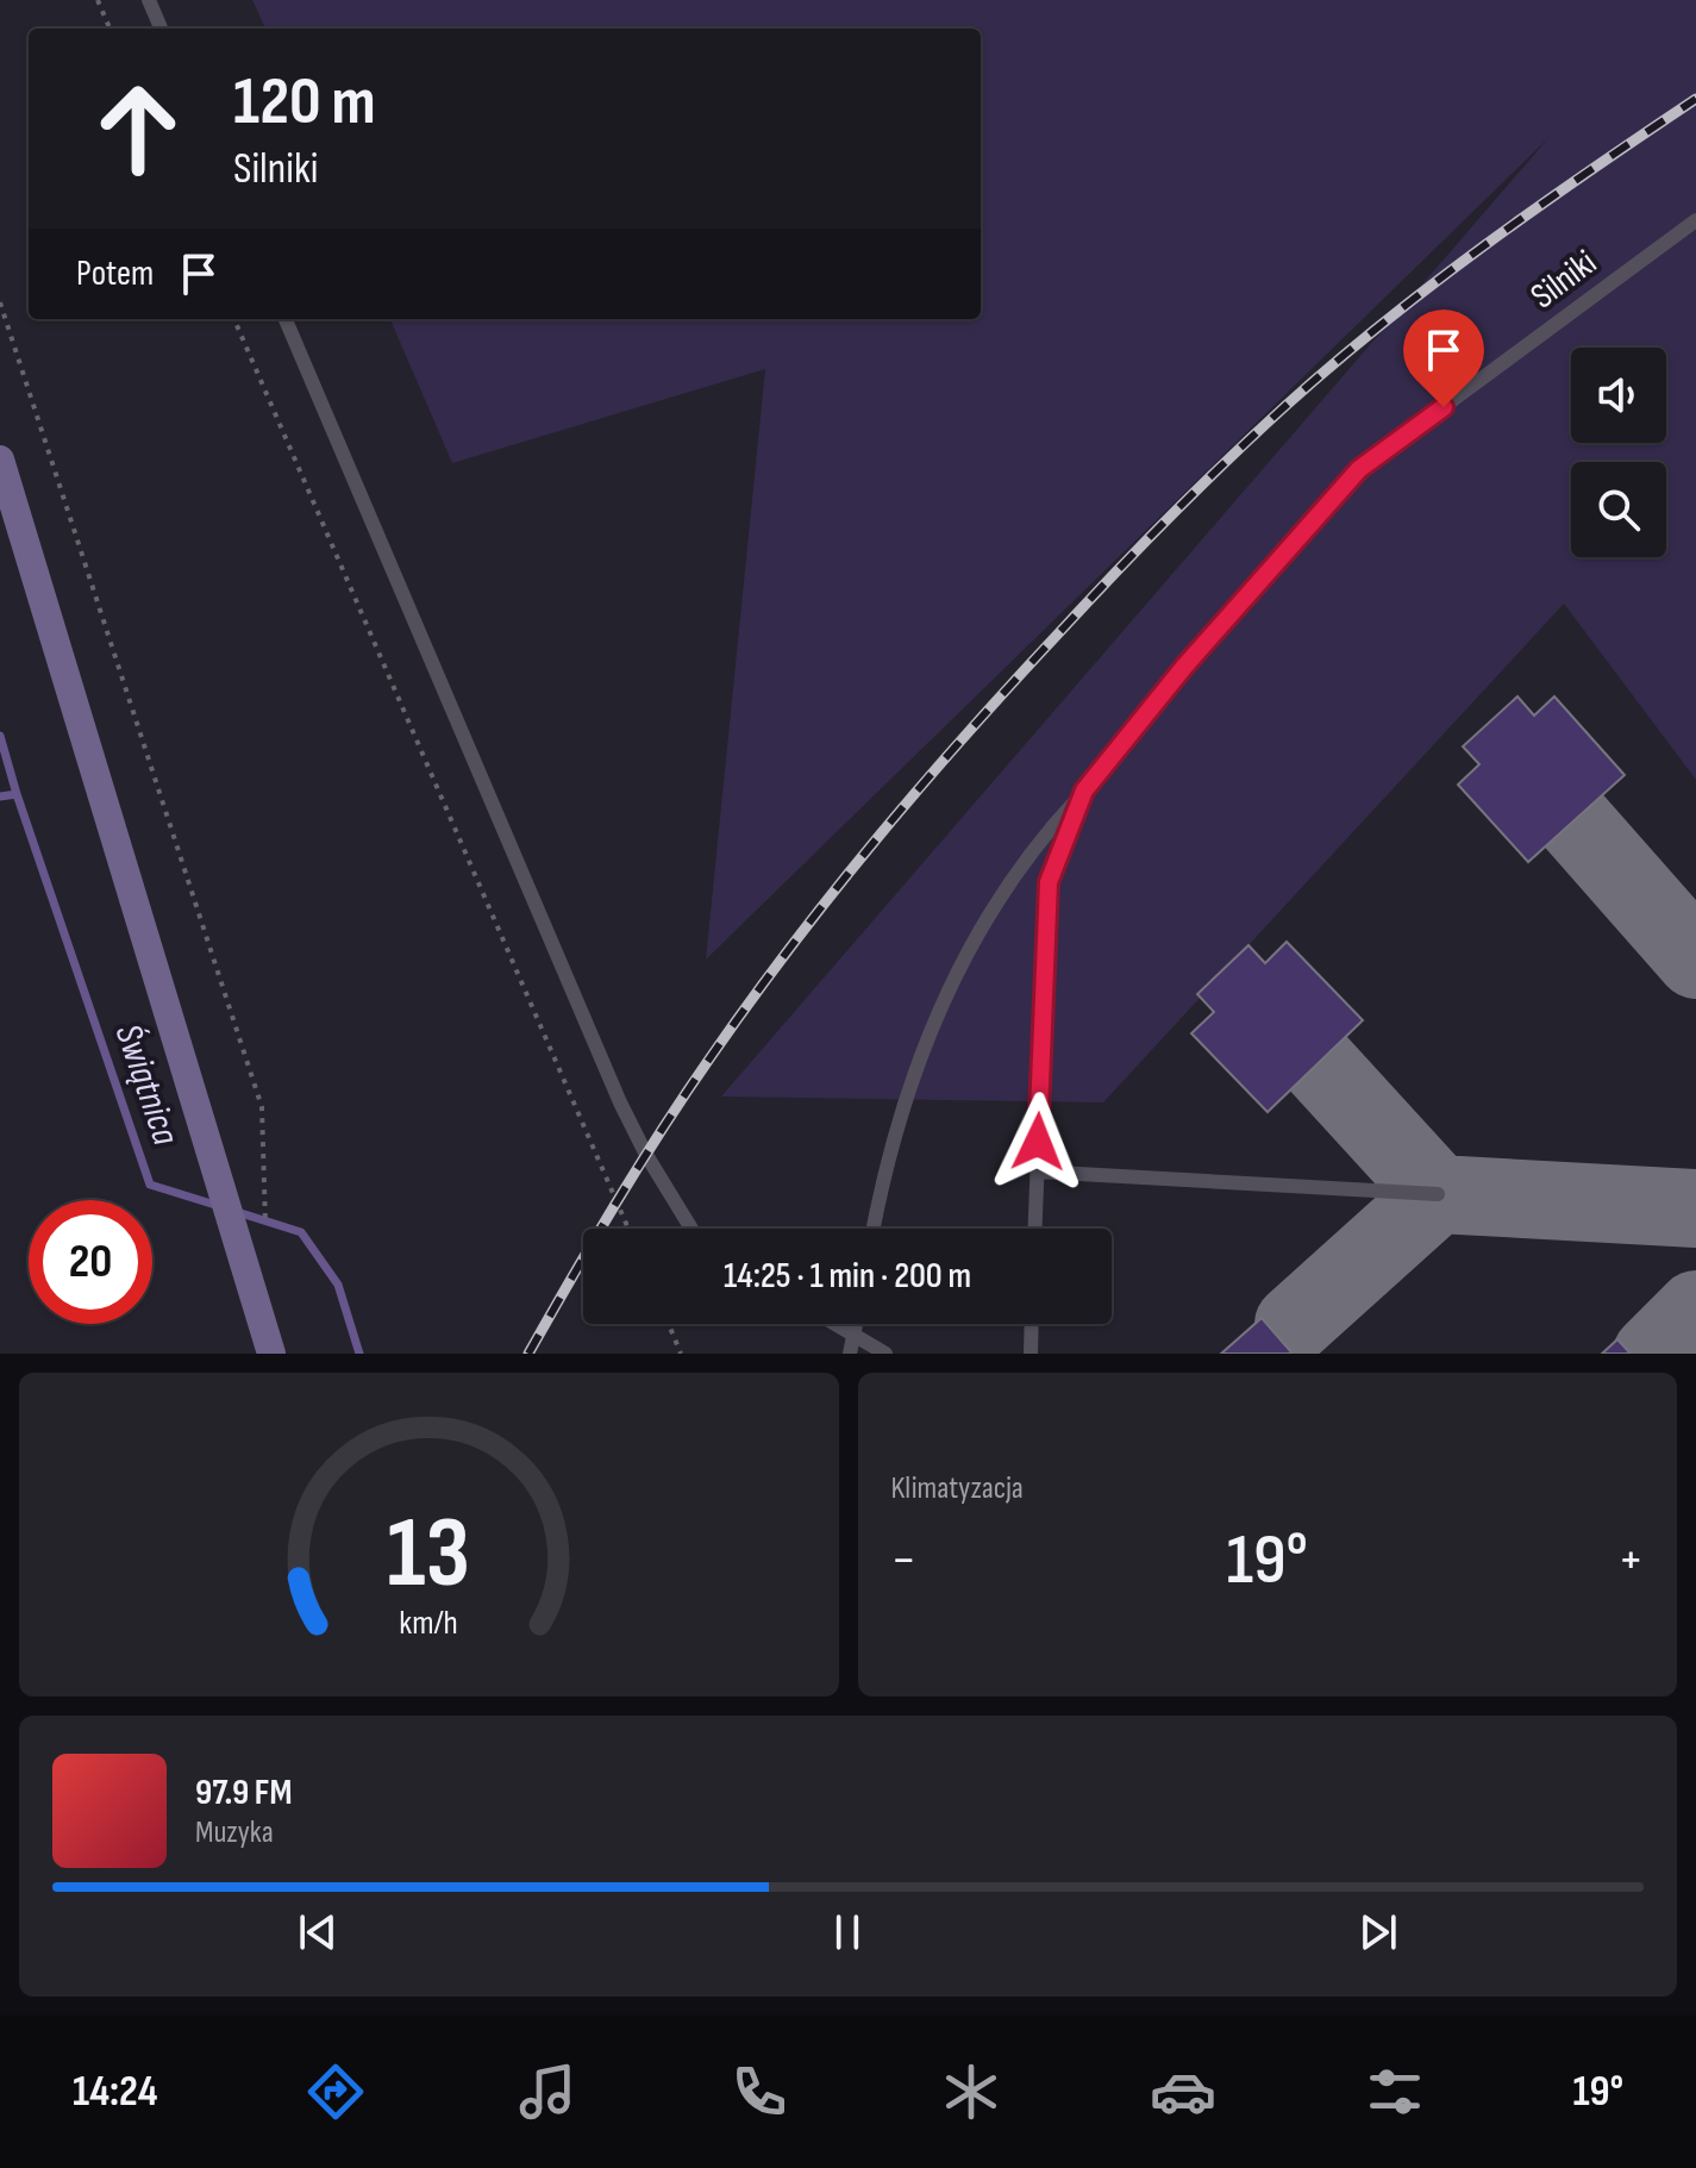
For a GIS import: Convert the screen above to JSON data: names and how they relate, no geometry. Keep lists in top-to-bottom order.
{
  "streets": {
    "lane": ["Silniki"]
  },
  "water": ["Świątnica"],
  "page": {
    "turn": ["120 m", "Silniki"],
    "then": "Potem",
    "limit": "20",
    "trip": "14:25 · 1 min · 200 m",
    "tile": "Klimatyzacja",
    "heat": ["−", "19°", "+"],
    "song": ["97.9 FM", "Muzyka"],
    "tabs": ["14:24", "19°"],
    "gauge": ["13", "km/h"]
  }
}
